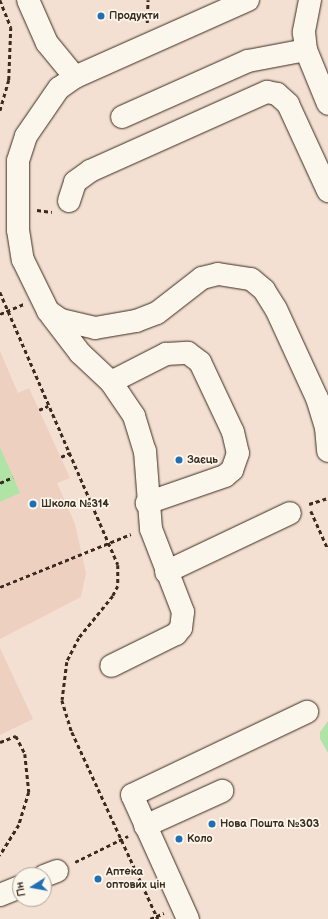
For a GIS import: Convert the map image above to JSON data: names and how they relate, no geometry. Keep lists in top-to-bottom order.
{
  "places": [
    "Продукти",
    "Заєць",
    "Школа №314",
    "Нова Пошта №303",
    "Коло",
    "Аптека оптових цін"
  ],
  "north": "left"
}
